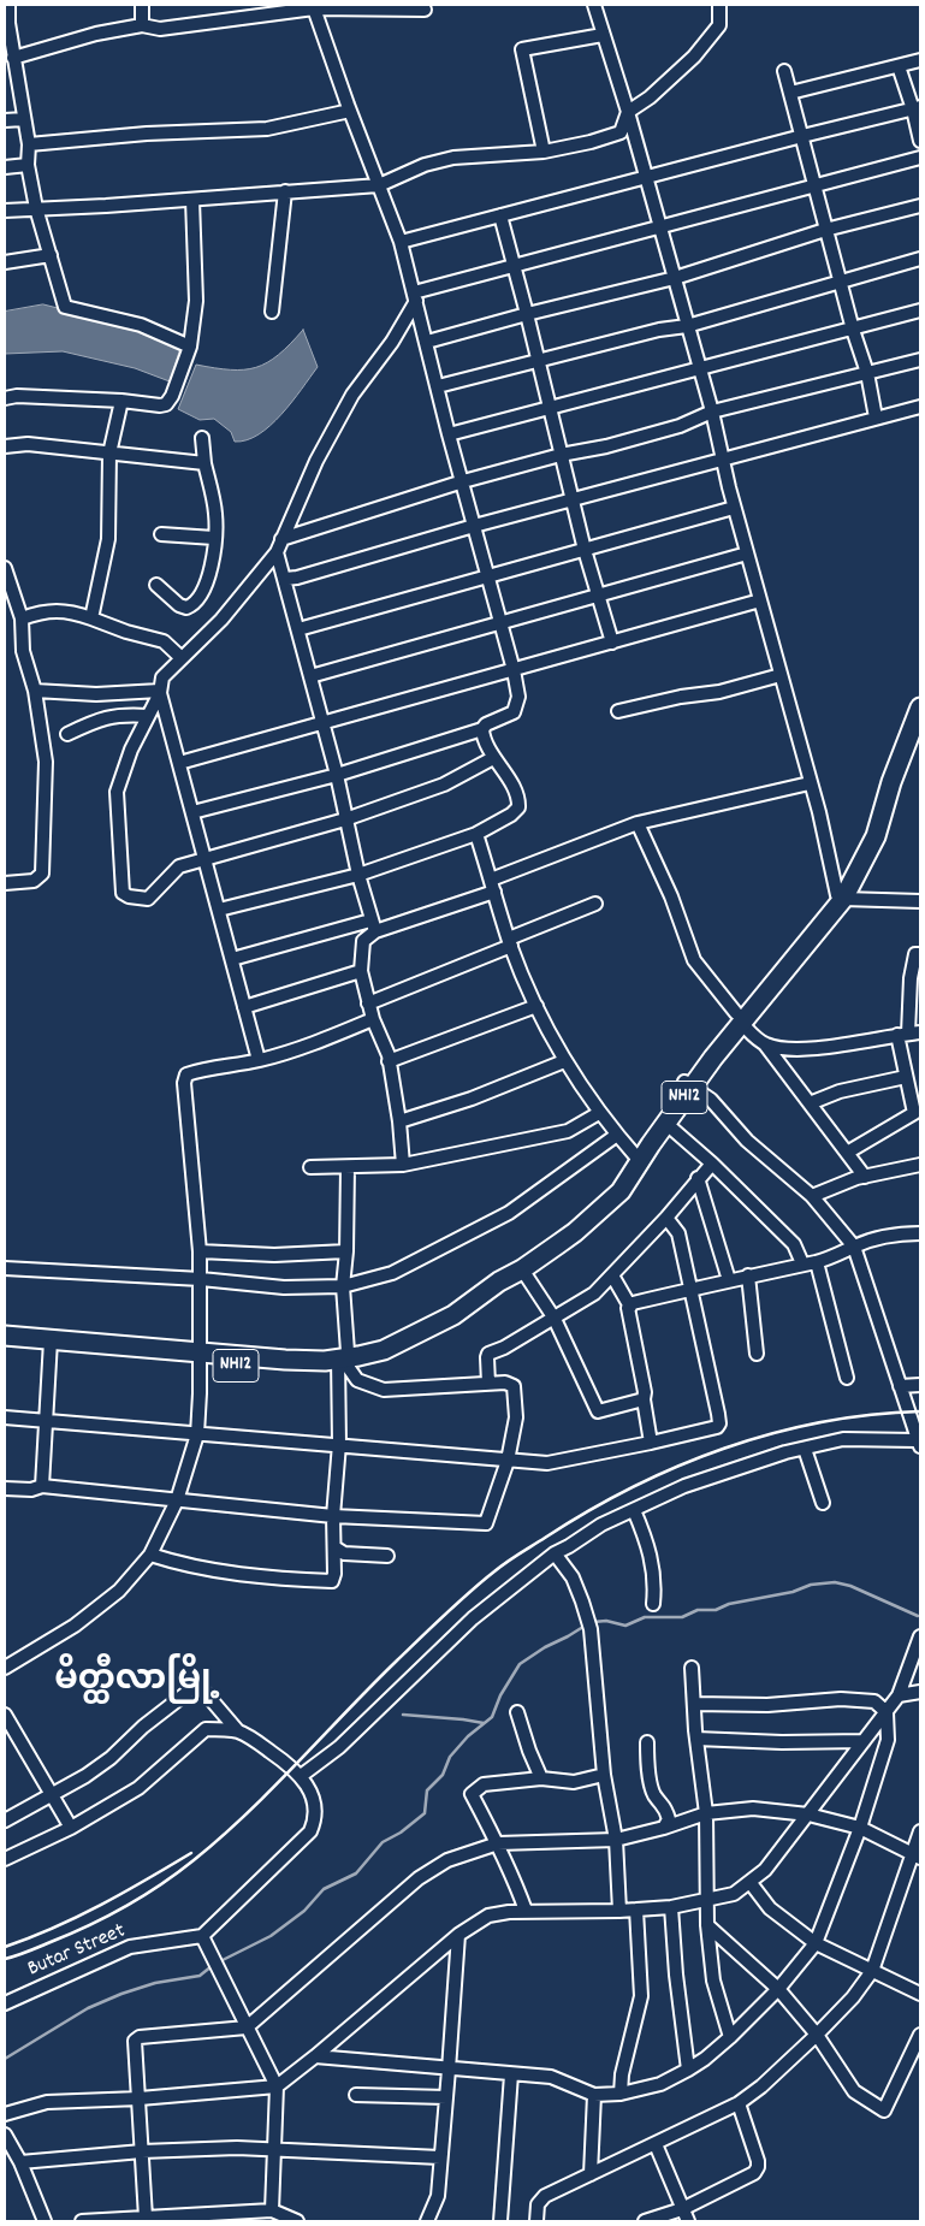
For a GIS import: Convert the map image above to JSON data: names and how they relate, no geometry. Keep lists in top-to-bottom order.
{
  "streets": {
    "highway": ["NH12"],
    "street": ["Butar Street"]
  },
  "districts": ["မိတ္ထီလာမြို့"]
}
